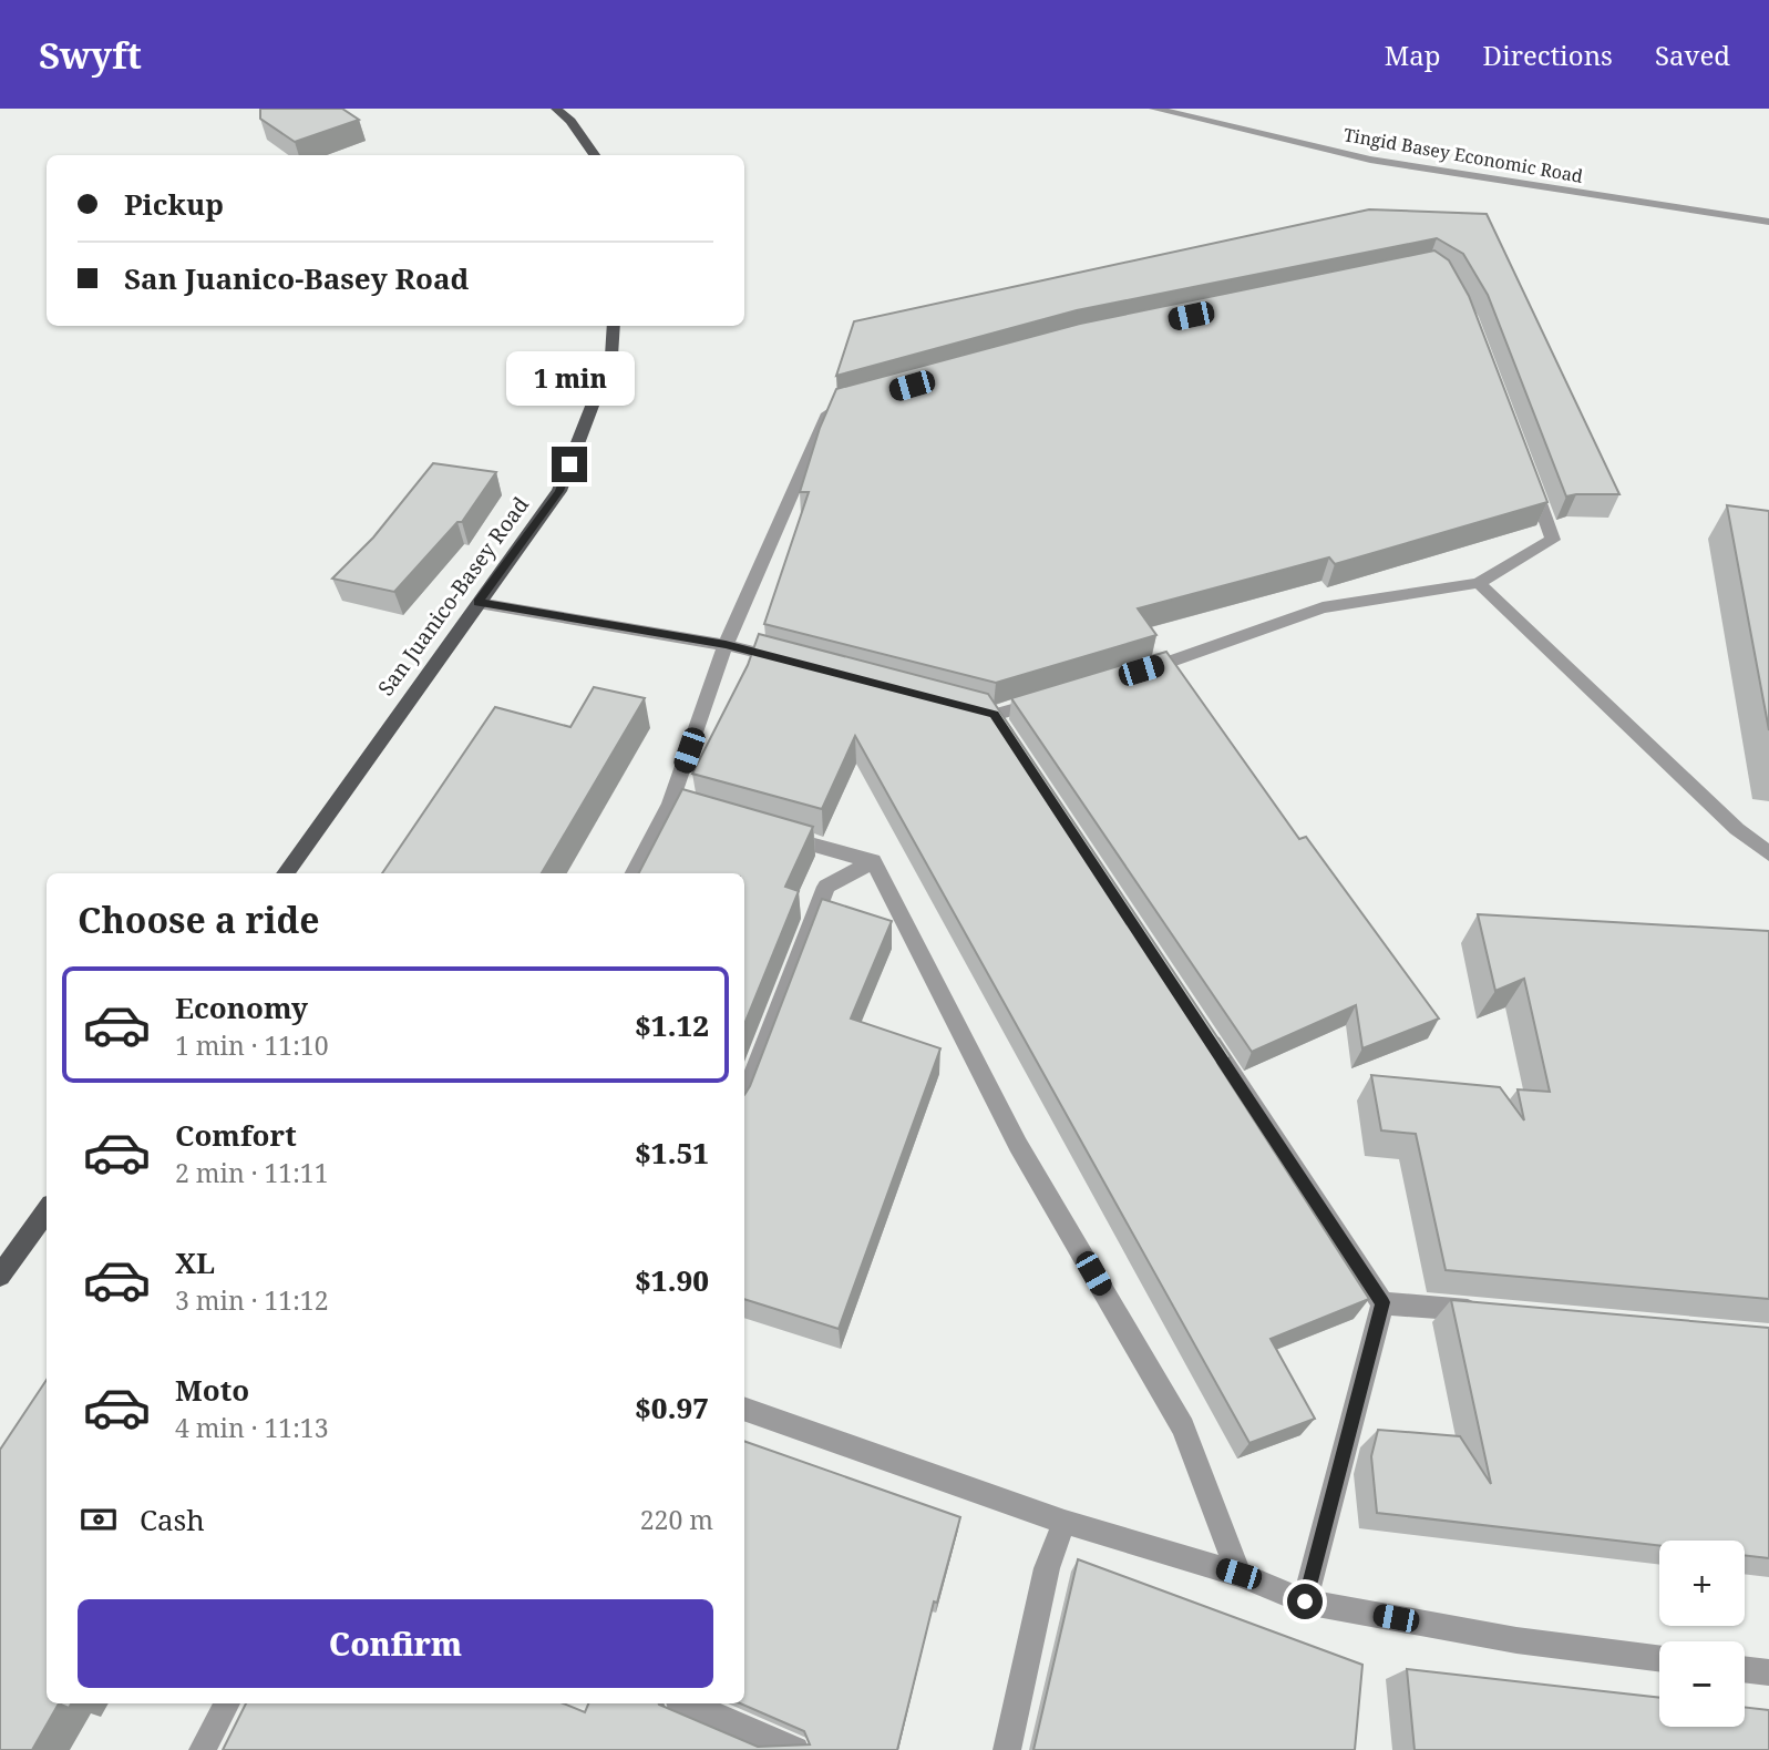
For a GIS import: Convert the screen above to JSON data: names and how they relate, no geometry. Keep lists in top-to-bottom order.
{
  "streets": {
    "main road": ["San Juanico-Basey Road"],
    "street": ["Tingid Basey Economic Road"]
  },
  "page": {
    "header": "Swyft",
    "nav": ["Map", "Directions", "Saved"],
    "banner": ["Pickup", "San Juanico-Basey Road"],
    "bubble": "1 min",
    "heading": "Choose a ride",
    "list": [
      {
        "name": "Economy",
        "note": "1 min · 11:10",
        "value": "$1.12"
      },
      {
        "name": "Comfort",
        "note": "2 min · 11:11",
        "value": "$1.51"
      },
      {
        "name": "XL",
        "note": "3 min · 11:12",
        "value": "$1.90"
      },
      {
        "name": "Moto",
        "note": "4 min · 11:13",
        "value": "$0.97"
      }
    ],
    "pay": ["Cash", "220 m"],
    "map_buttons": ["+", "−"],
    "buttons": "Confirm"
  }
}
